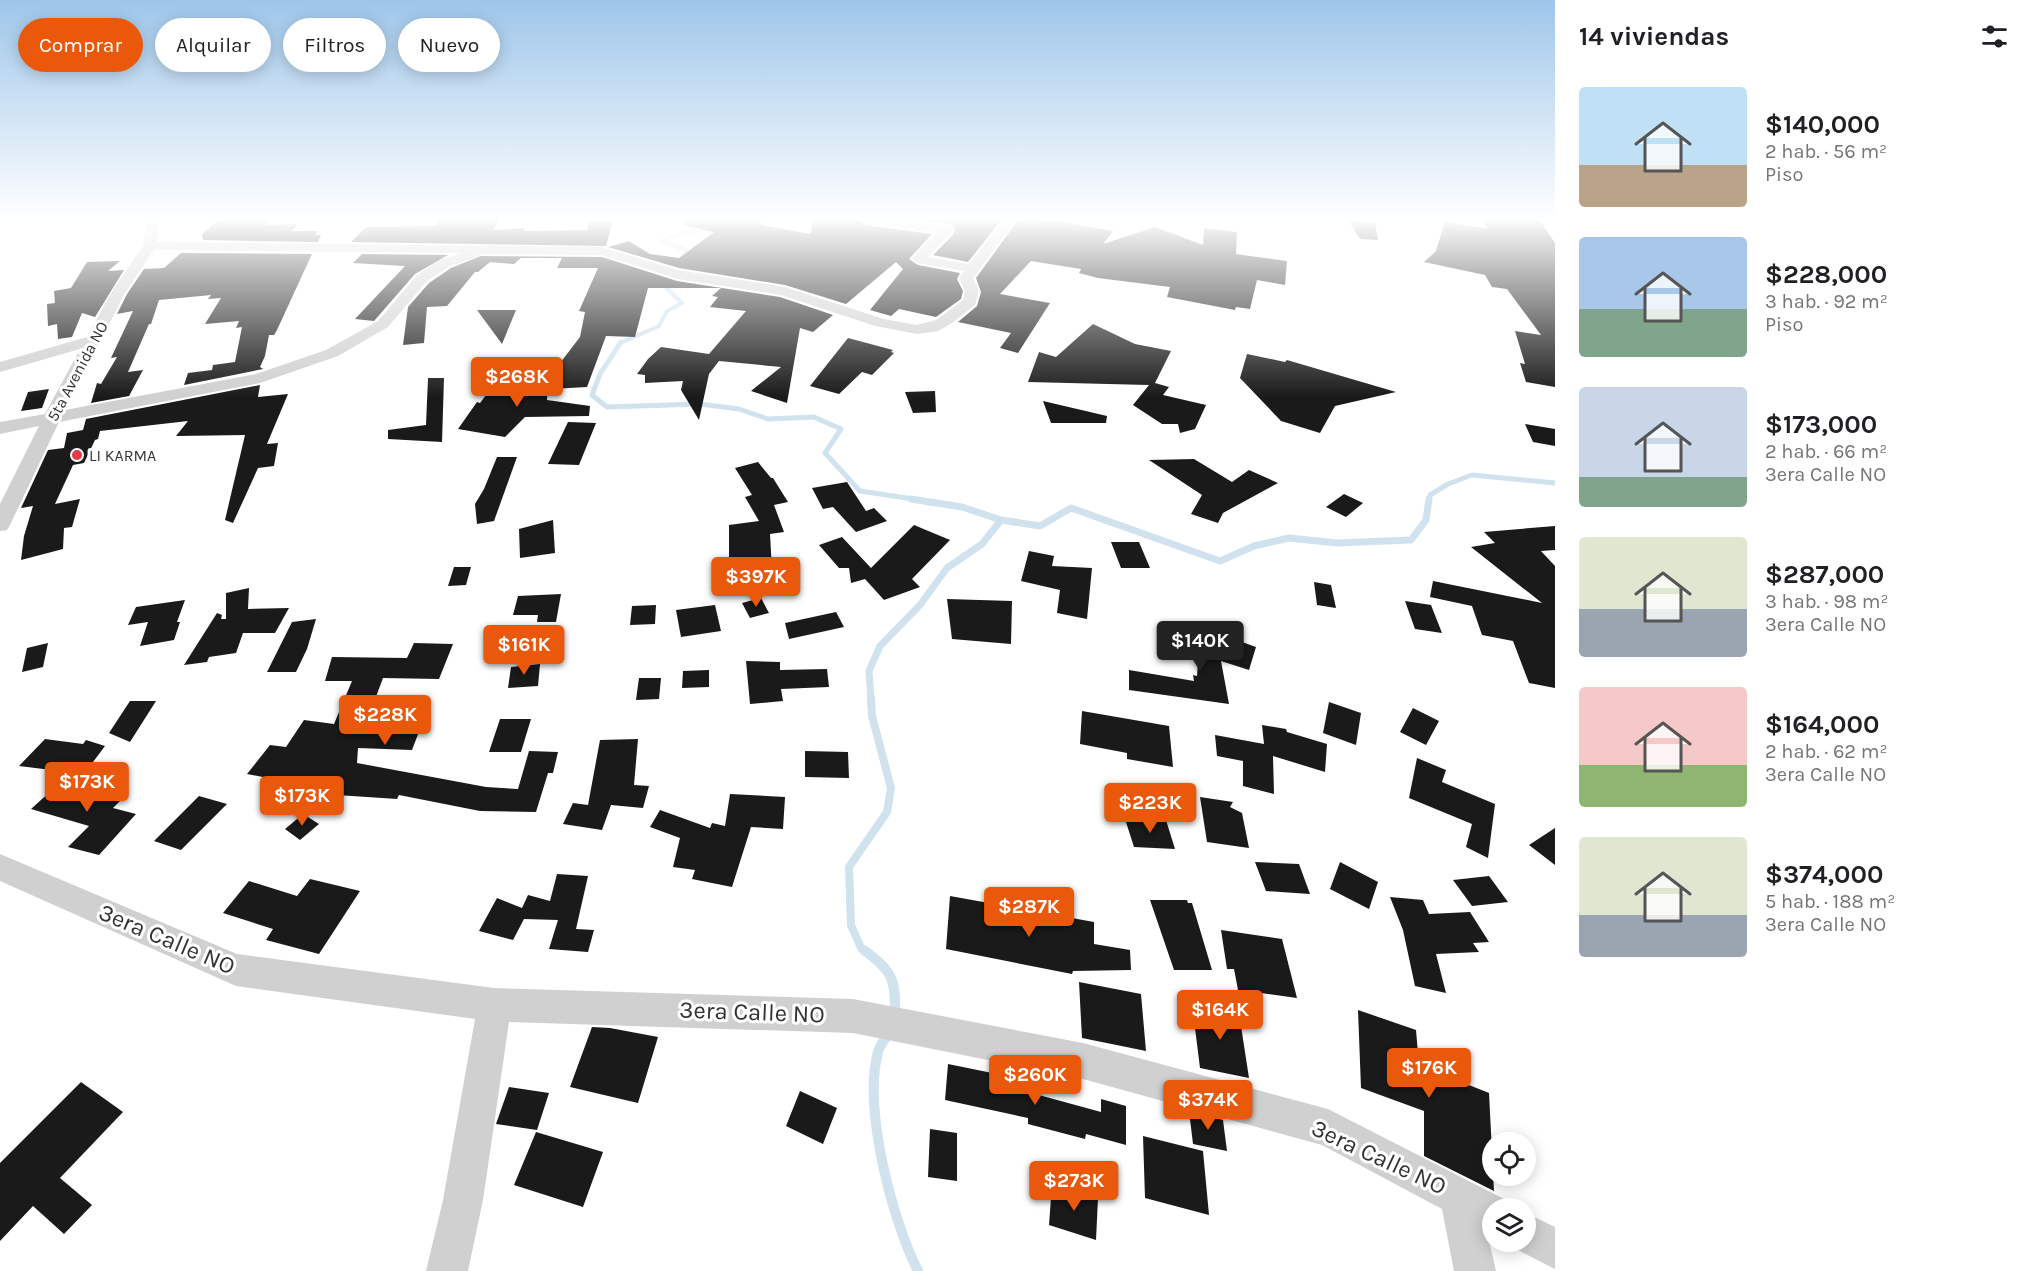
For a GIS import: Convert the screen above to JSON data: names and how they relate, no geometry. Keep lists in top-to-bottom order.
{
  "streets": {
    "street": ["5ta Avenida NO", "3era Calle NO"]
  },
  "places": ["LI KARMA"],
  "page": {
    "heading": "14 viviendas",
    "chip": [
      "Comprar",
      "Alquilar",
      "Filtros",
      "Nuevo"
    ],
    "list": [
      {
        "name": "$140,000",
        "note": "2 hab. · 56 m² · Piso"
      },
      {
        "name": "$228,000",
        "note": "3 hab. · 92 m² · Piso"
      },
      {
        "name": "$173,000",
        "note": "2 hab. · 66 m² · 3era Calle NO"
      },
      {
        "name": "$287,000",
        "note": "3 hab. · 98 m² · 3era Calle NO"
      },
      {
        "name": "$164,000",
        "note": "2 hab. · 62 m² · 3era Calle NO"
      },
      {
        "name": "$374,000",
        "note": "5 hab. · 188 m² · 3era Calle NO"
      }
    ],
    "price": [
      "$268K",
      "$397K",
      "$140K",
      "$161K",
      "$228K",
      "$173K",
      "$173K",
      "$223K",
      "$287K",
      "$164K",
      "$176K",
      "$260K",
      "$374K",
      "$273K"
    ]
  }
}
